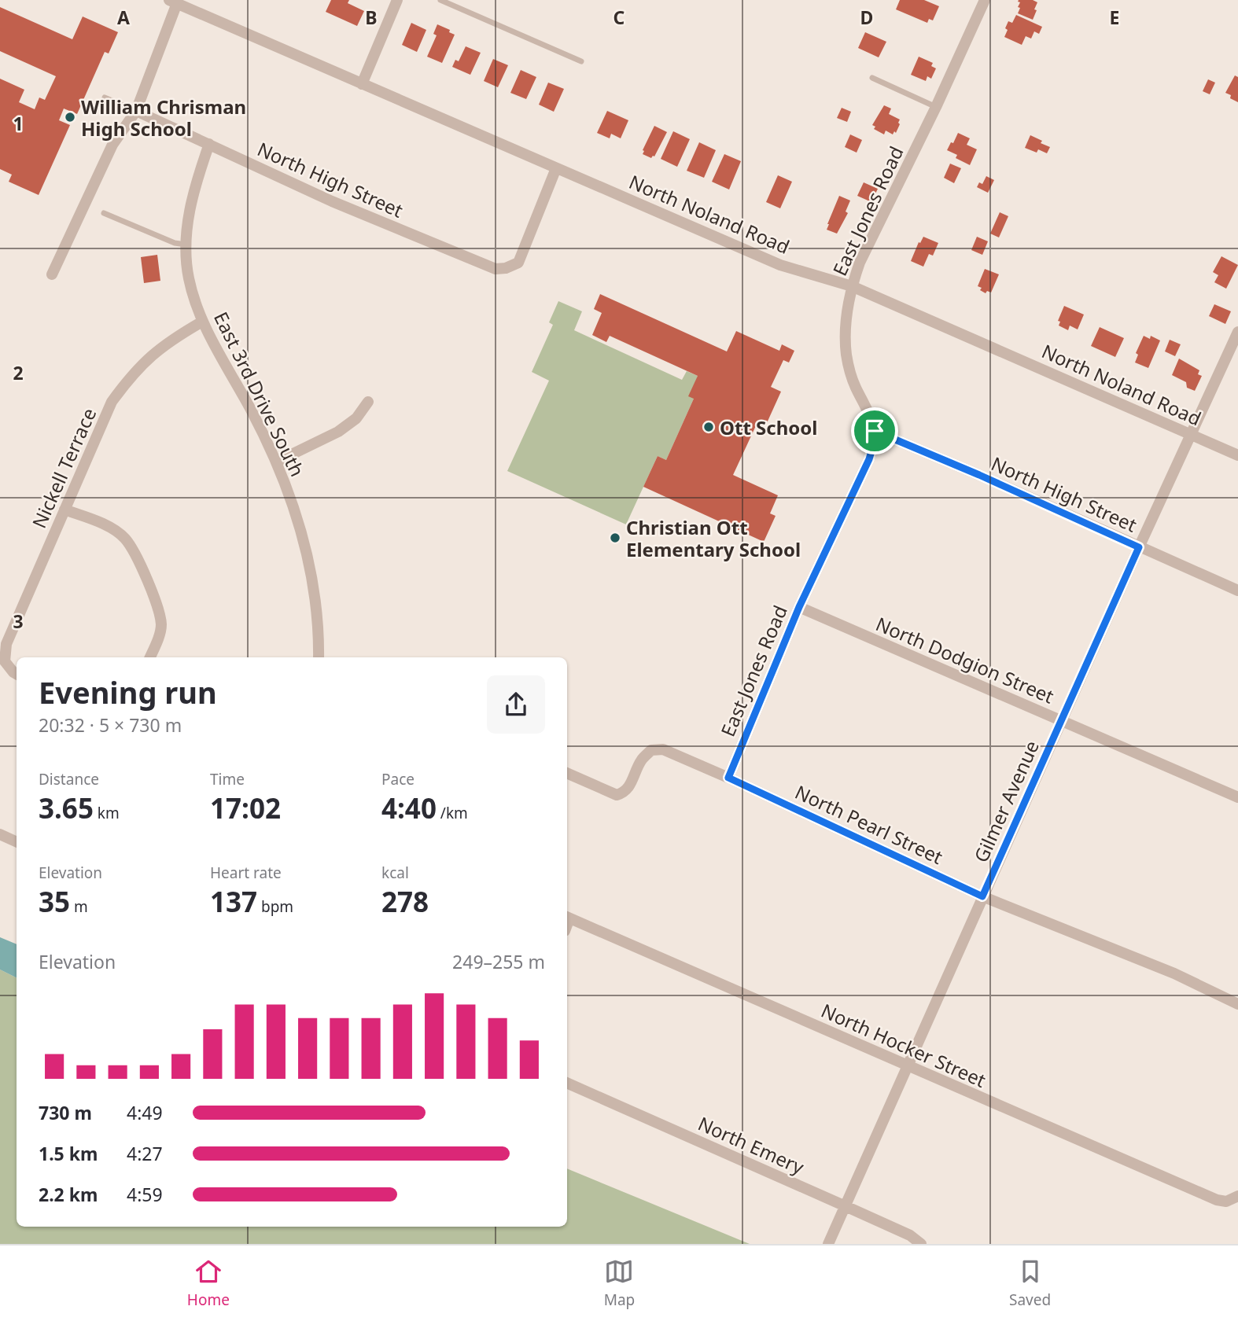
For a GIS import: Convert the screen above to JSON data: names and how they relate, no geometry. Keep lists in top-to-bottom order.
{
  "streets": {
    "street": [
      "North High Street",
      "East Jones Road",
      "North Noland Road",
      "East 3rd Drive South",
      "Nickell Terrace",
      "North Dodgion Street",
      "Gilmer Avenue",
      "North Pearl Street",
      "North Hocker Street",
      "North Emery"
    ]
  },
  "crossings": [
    ["North High Street", "East Jones Road"],
    ["North High Street", "North Noland Road"],
    ["North High Street", "East 3rd Drive South"],
    ["North High Street", "Gilmer Avenue"],
    ["East Jones Road", "North Noland Road"],
    ["East Jones Road", "North Dodgion Street"],
    ["East Jones Road", "North Pearl Street"],
    ["North Noland Road", "Gilmer Avenue"],
    ["East 3rd Drive South", "Nickell Terrace"],
    ["North Dodgion Street", "Gilmer Avenue"],
    ["Gilmer Avenue", "North Pearl Street"],
    ["Gilmer Avenue", "North Hocker Street"],
    ["Gilmer Avenue", "North Emery"]
  ],
  "places": ["William Chrisman High School", "Ott School", "Christian Ott Elementary School"],
  "page": {
    "heading": ["Evening run", "20:32 · 5 × 730 m"],
    "stats": [
      ["Distance", "3.65 km"],
      ["Time", "17:02"],
      ["Pace", "4:40 /km"],
      ["Elevation", "35 m"],
      ["Heart rate", "137 bpm"],
      ["kcal", "278"]
    ],
    "chart": ["Elevation", "249–255 m"],
    "list": [
      {
        "name": "730 m",
        "note": "4:49"
      },
      {
        "name": "1.5 km",
        "note": "4:27"
      },
      {
        "name": "2.2 km",
        "note": "4:59"
      }
    ],
    "tabs": ["Home", "Map", "Saved"]
  },
  "grid": {
    "columns": [
      "A",
      "B",
      "C",
      "D",
      "E"
    ],
    "rows": ["1", "2", "3"]
  }
}
